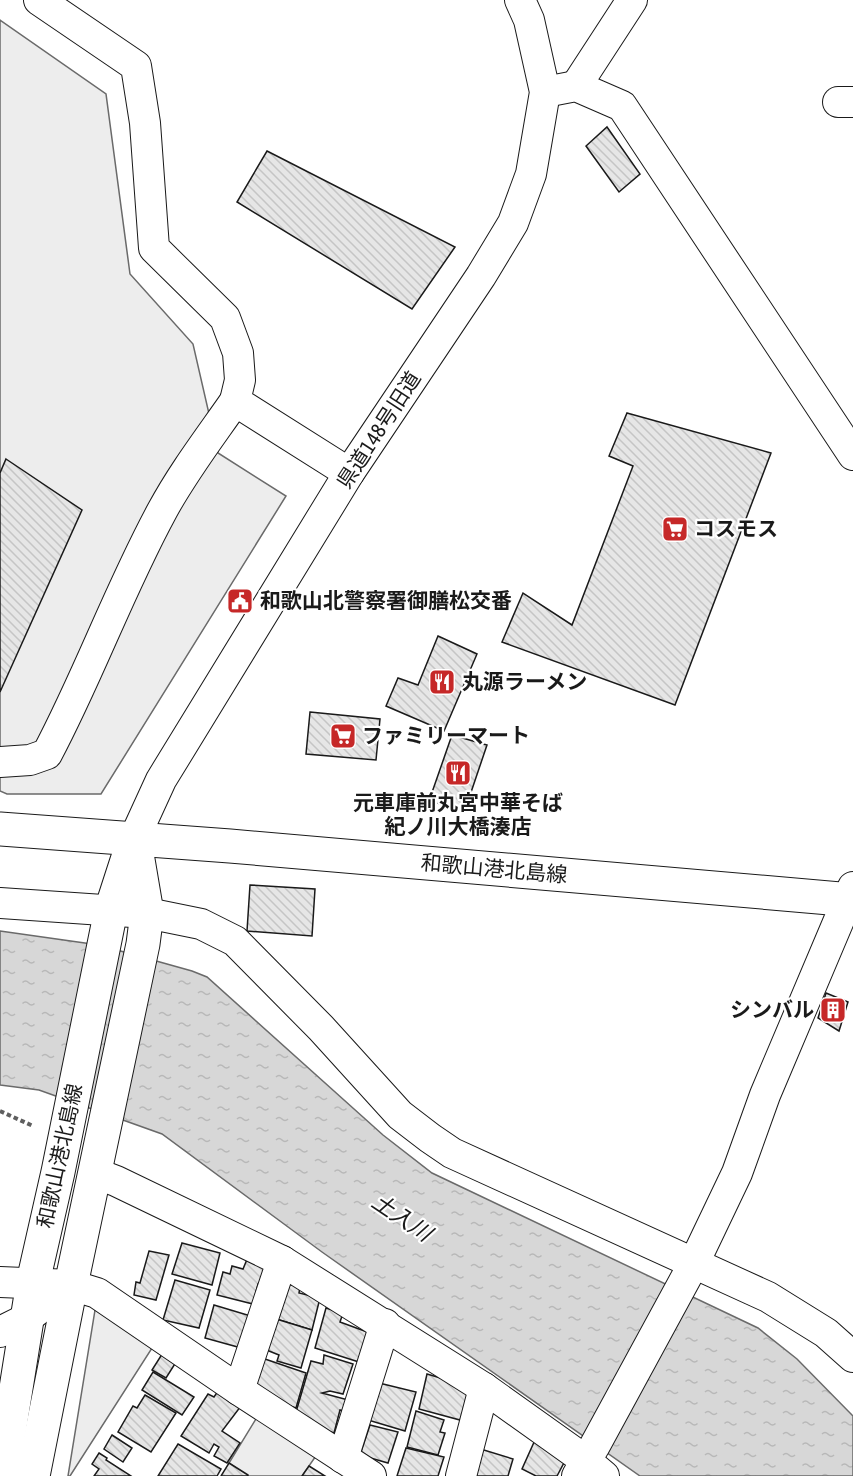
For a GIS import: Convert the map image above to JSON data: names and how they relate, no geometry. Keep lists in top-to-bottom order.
{
  "streets": {
    "main road": ["和歌山港北島線"],
    "street": ["県道148号旧道"]
  },
  "crossings": [
    ["県道148号旧道", "和歌山港北島線"]
  ],
  "water": ["土入川"],
  "places": {
    "supermarket": ["コスモス", "ファミリーマート"],
    "public building": ["和歌山北警察署御膳松交番"],
    "restaurant": ["丸源ラーメン", "元車庫前丸宮中華そば 紀ノ川大橋湊店"],
    "building": ["シンバル"]
  }
}
